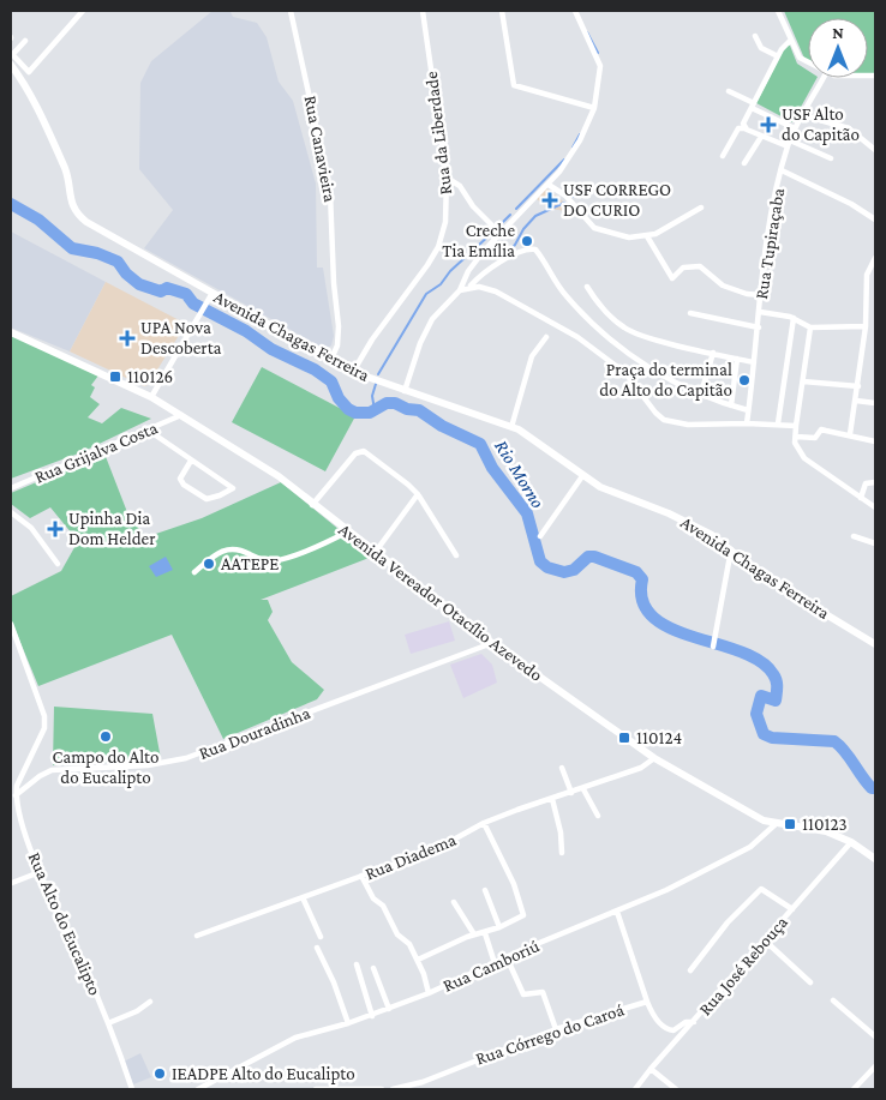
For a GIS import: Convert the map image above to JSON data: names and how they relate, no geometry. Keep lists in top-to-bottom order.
{
  "streets": {
    "street": [
      "Rua da Liberdade",
      "Rua Canavieira",
      "Rua Tupiraçaba",
      "Avenida Chagas Ferreira",
      "Rua Grijalva Costa",
      "Avenida Vereador Otacílio Azevedo",
      "Rua Douradinha",
      "Rua Diadema",
      "Rua Alto do Eucalipto",
      "Rua Camboriú",
      "Rua José Rebouça",
      "Rua Córrego do Caroá"
    ]
  },
  "crossings": [
    ["Rua da Liberdade", "Avenida Chagas Ferreira"],
    ["Rua Canavieira", "Avenida Chagas Ferreira"],
    ["Rua Grijalva Costa", "Avenida Vereador Otacílio Azevedo"],
    ["Avenida Vereador Otacílio Azevedo", "Rua Douradinha"],
    ["Avenida Vereador Otacílio Azevedo", "Rua Diadema"],
    ["Avenida Vereador Otacílio Azevedo", "Rua Camboriú"],
    ["Avenida Vereador Otacílio Azevedo", "Rua José Rebouça"],
    ["Rua Douradinha", "Rua Alto do Eucalipto"],
    ["Rua José Rebouça", "Rua Córrego do Caroá"]
  ],
  "water": ["Rio Morno"],
  "places": {
    "health": [
      "USF Alto do Capitão",
      "USF CORREGO DO CURIO",
      "UPA Nova Descoberta",
      "Upinha Dia Dom Helder"
    ],
    "other": [
      "Creche Tia Emília",
      "Praça do terminal do Alto do Capitão",
      "AATEPE",
      "Campo do Alto do Eucalipto",
      "IEADPE Alto do Eucalipto"
    ],
    "transit": ["110126", "110124", "110123"]
  },
  "north": "top"
}
